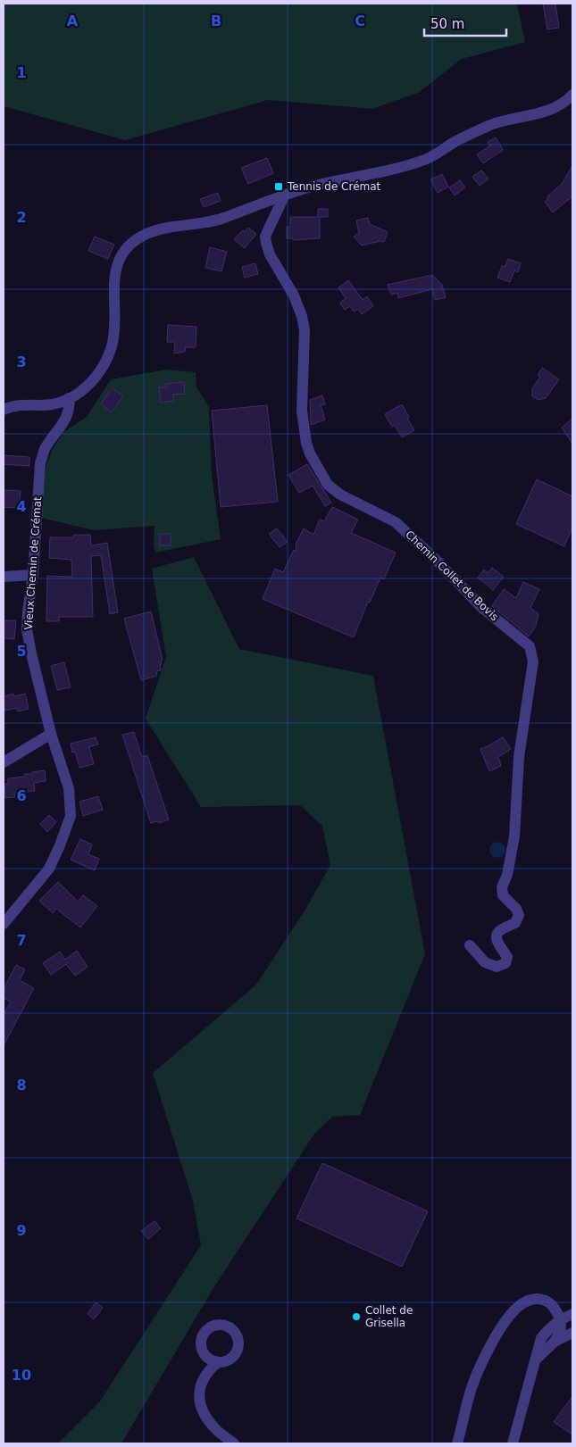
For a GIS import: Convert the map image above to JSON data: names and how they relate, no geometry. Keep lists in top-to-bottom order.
{
  "streets": {
    "street": ["Vieux Chemin de Crémat", "Chemin Collet de Bovis"]
  },
  "places": {
    "transit": ["Tennis de Crémat"],
    "other": ["Collet de Grisella"]
  },
  "scale_bar": "50 m",
  "grid": {
    "columns": ["A", "B", "C"],
    "rows": [
      "1",
      "2",
      "3",
      "4",
      "5",
      "6",
      "7",
      "8",
      "9",
      "10"
    ]
  }
}
